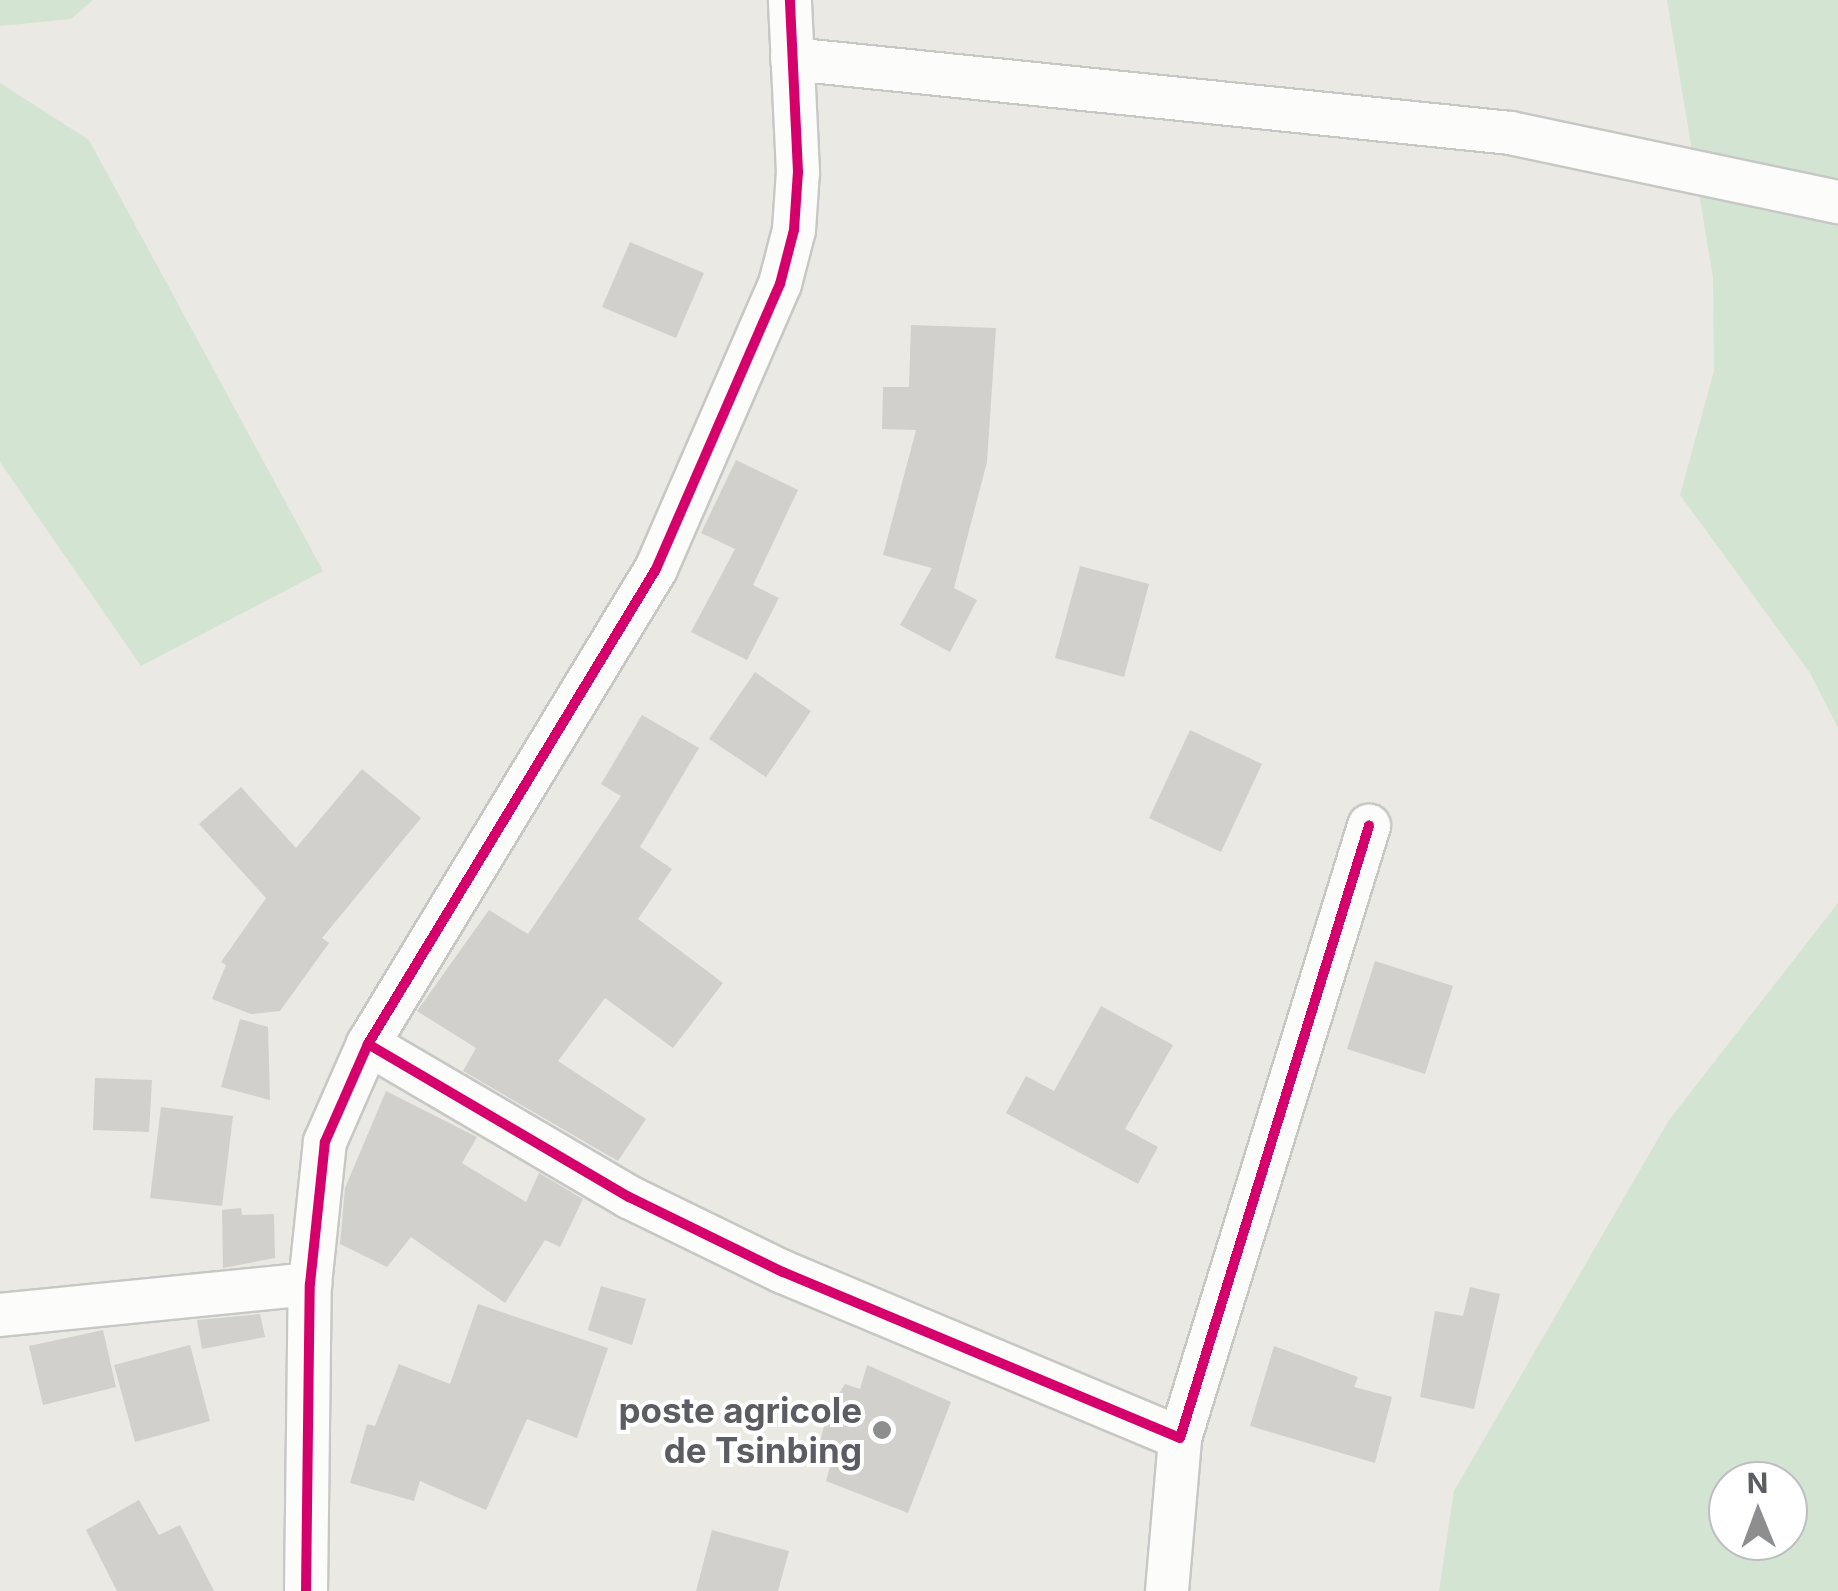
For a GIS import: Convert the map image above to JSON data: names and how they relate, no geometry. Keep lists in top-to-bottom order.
{
  "places": ["poste agricole de Tsinbing"],
  "north": "top"
}
